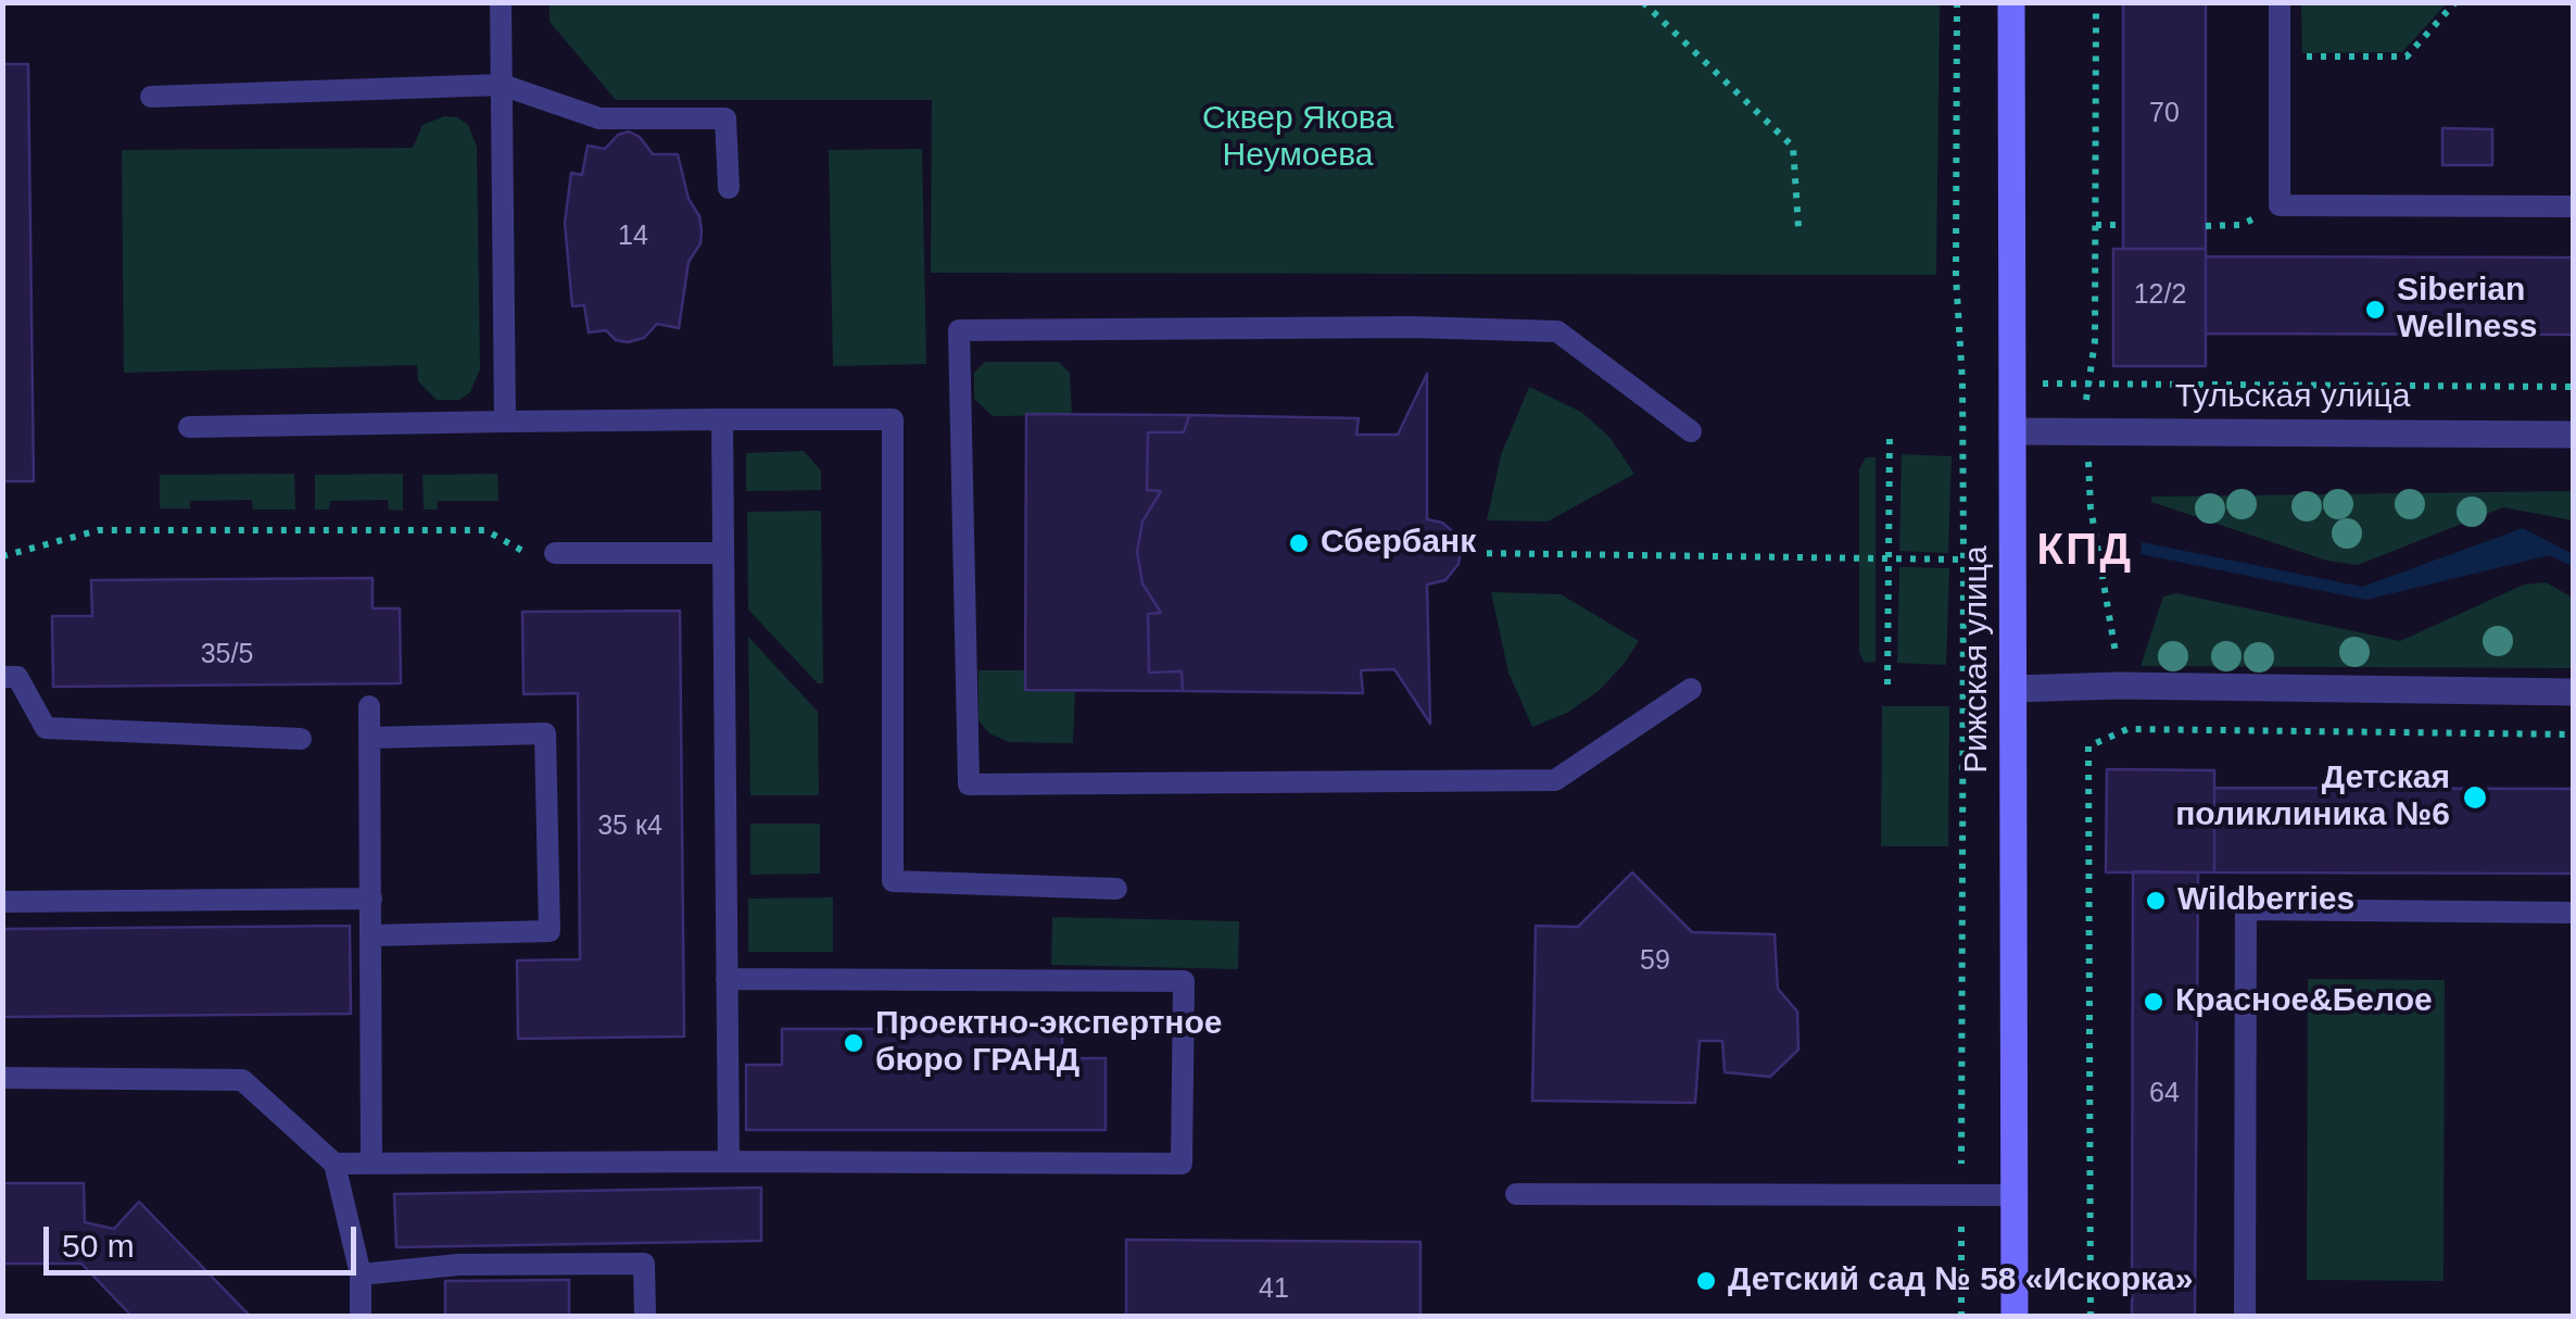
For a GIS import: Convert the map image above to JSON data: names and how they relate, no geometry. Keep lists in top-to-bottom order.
{
  "streets": {
    "street": ["Тульская улица", "Рижская улица"]
  },
  "crossings": [
    ["Тульская улица", "Рижская улица"]
  ],
  "districts": ["КПД"],
  "parks": ["Сквер Якова Неумоева"],
  "places": [
    "Siberian Wellness",
    "Сбербанк",
    "Детская поликлиника №6",
    "Wildberries",
    "Красное&Белое",
    "Проектно-экспертное бюро ГРАНД",
    "Детский сад № 58 «Искорка»"
  ],
  "house_numbers": [
    "70",
    "14",
    "12/2",
    "35/5",
    "35 к4",
    "59",
    "64",
    "41"
  ],
  "scale_bar": "50 m"
}
